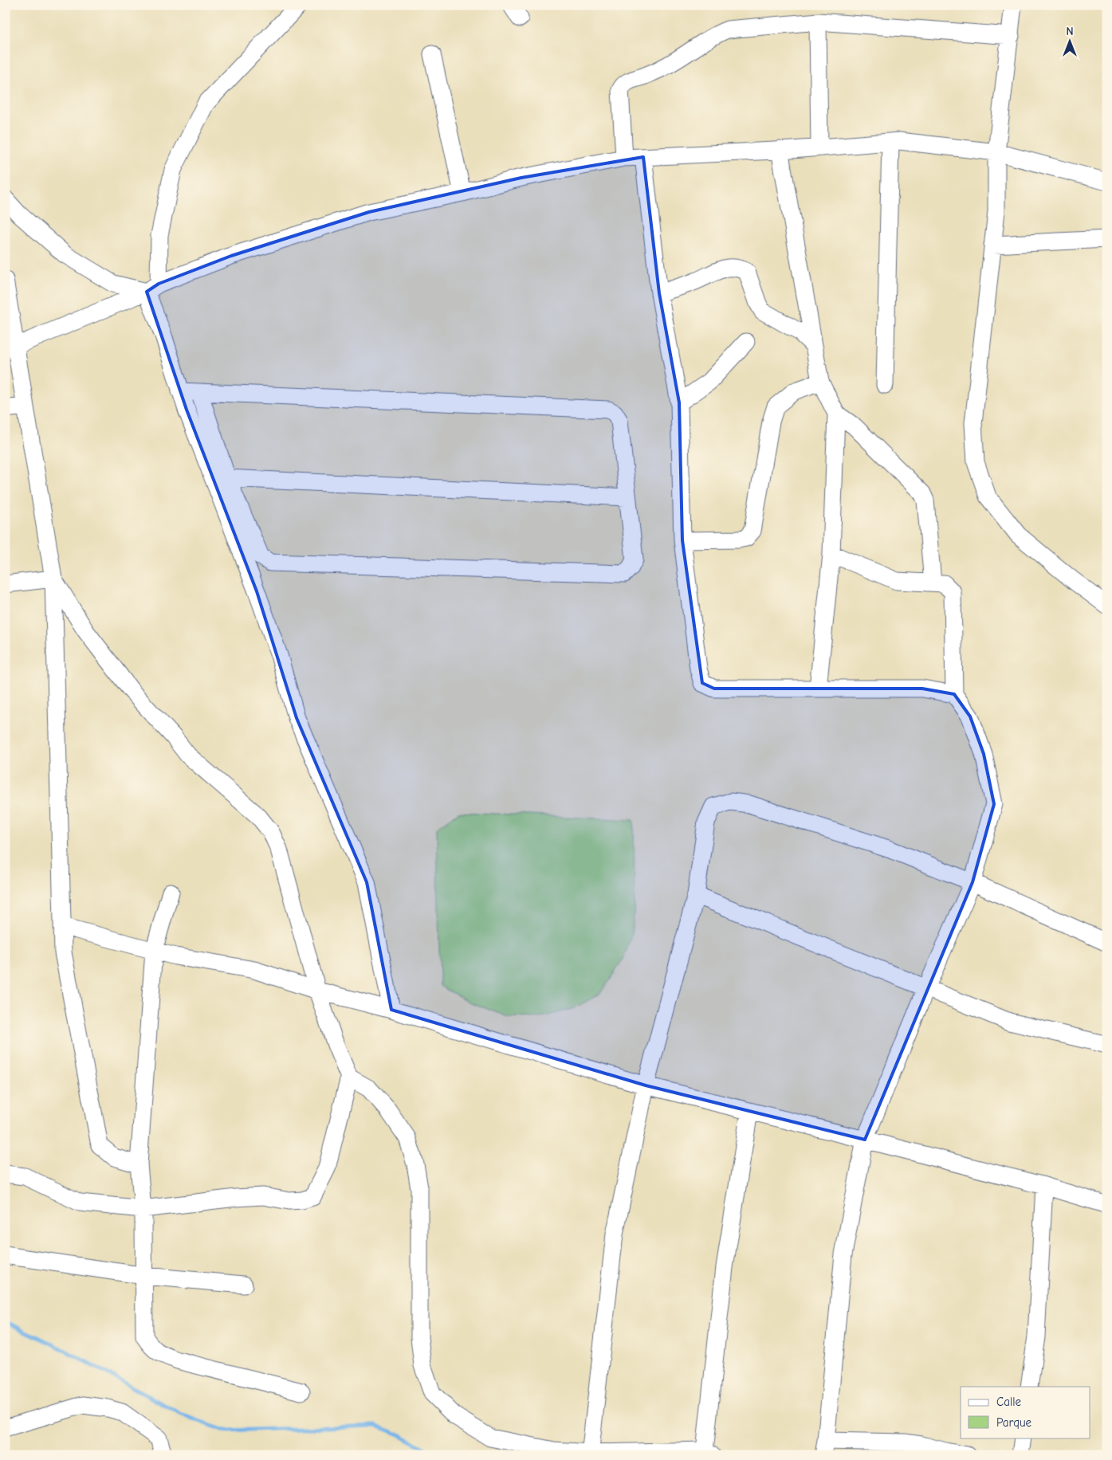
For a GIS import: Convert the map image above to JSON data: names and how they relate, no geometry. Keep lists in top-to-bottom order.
{
  "legend": ["Calle", "Parque"],
  "north": "top"
}
